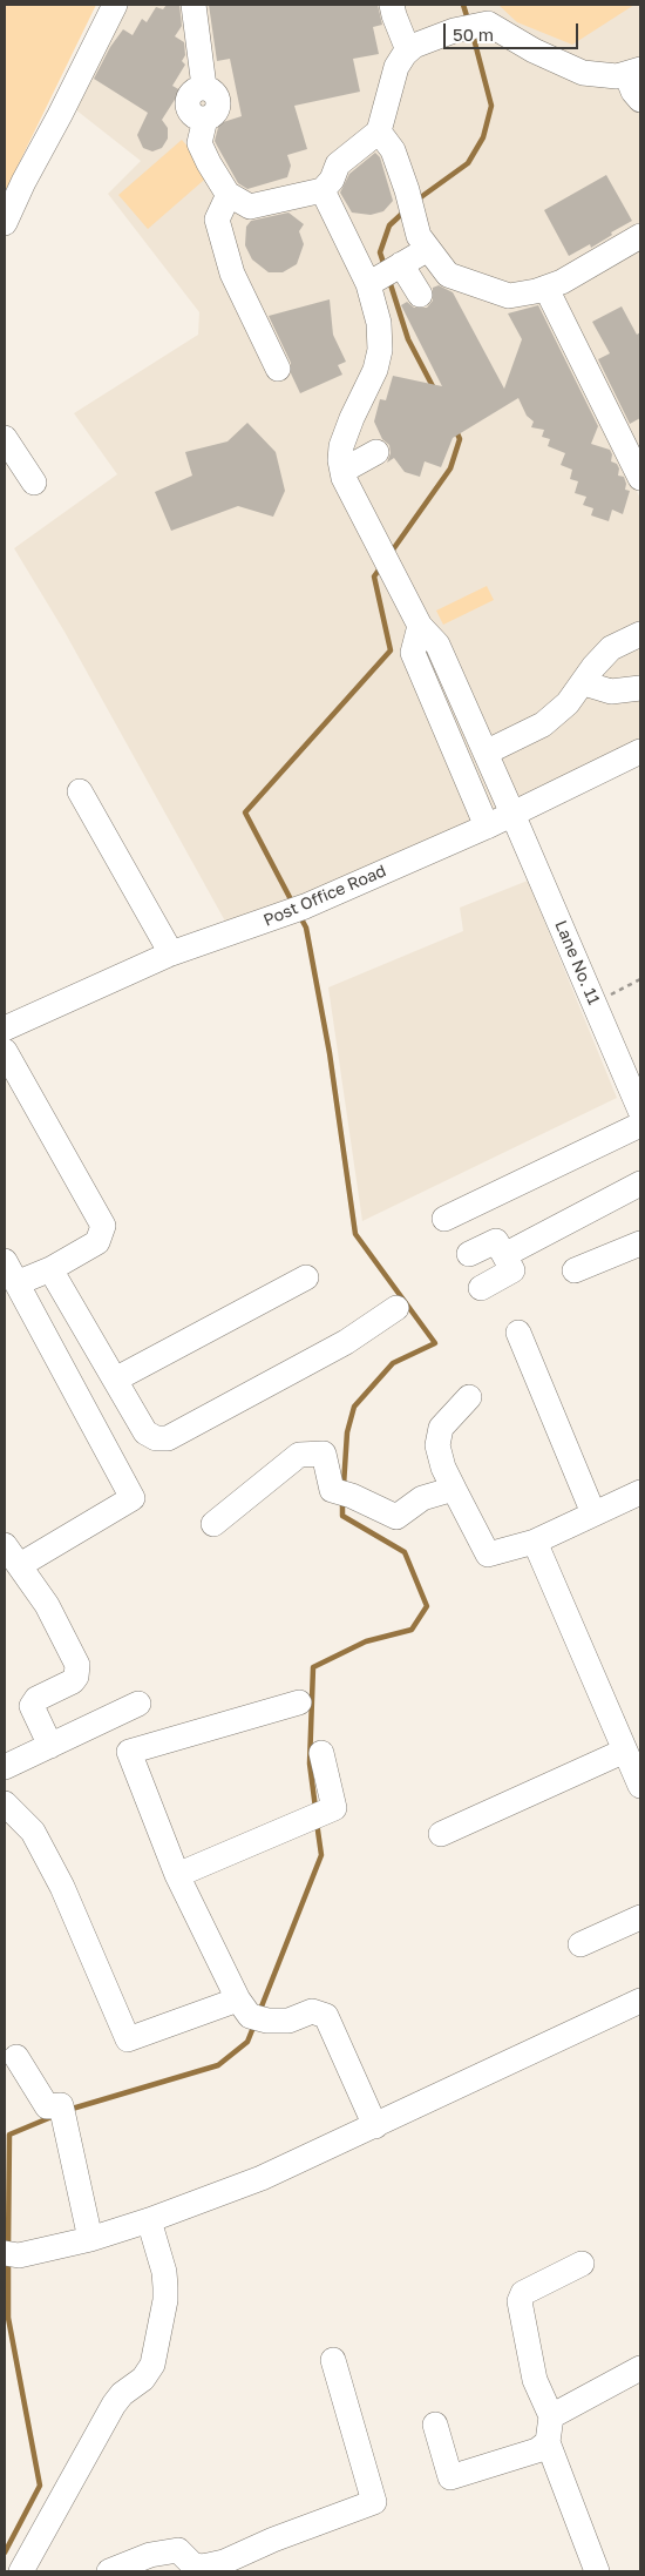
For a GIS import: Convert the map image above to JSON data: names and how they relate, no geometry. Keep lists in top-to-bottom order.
{
  "streets": {
    "street": ["Post Office Road", "Lane No. 11"]
  },
  "crossings": [
    ["Post Office Road", "Lane No. 11"]
  ],
  "scale_bar": "50 m"
}
